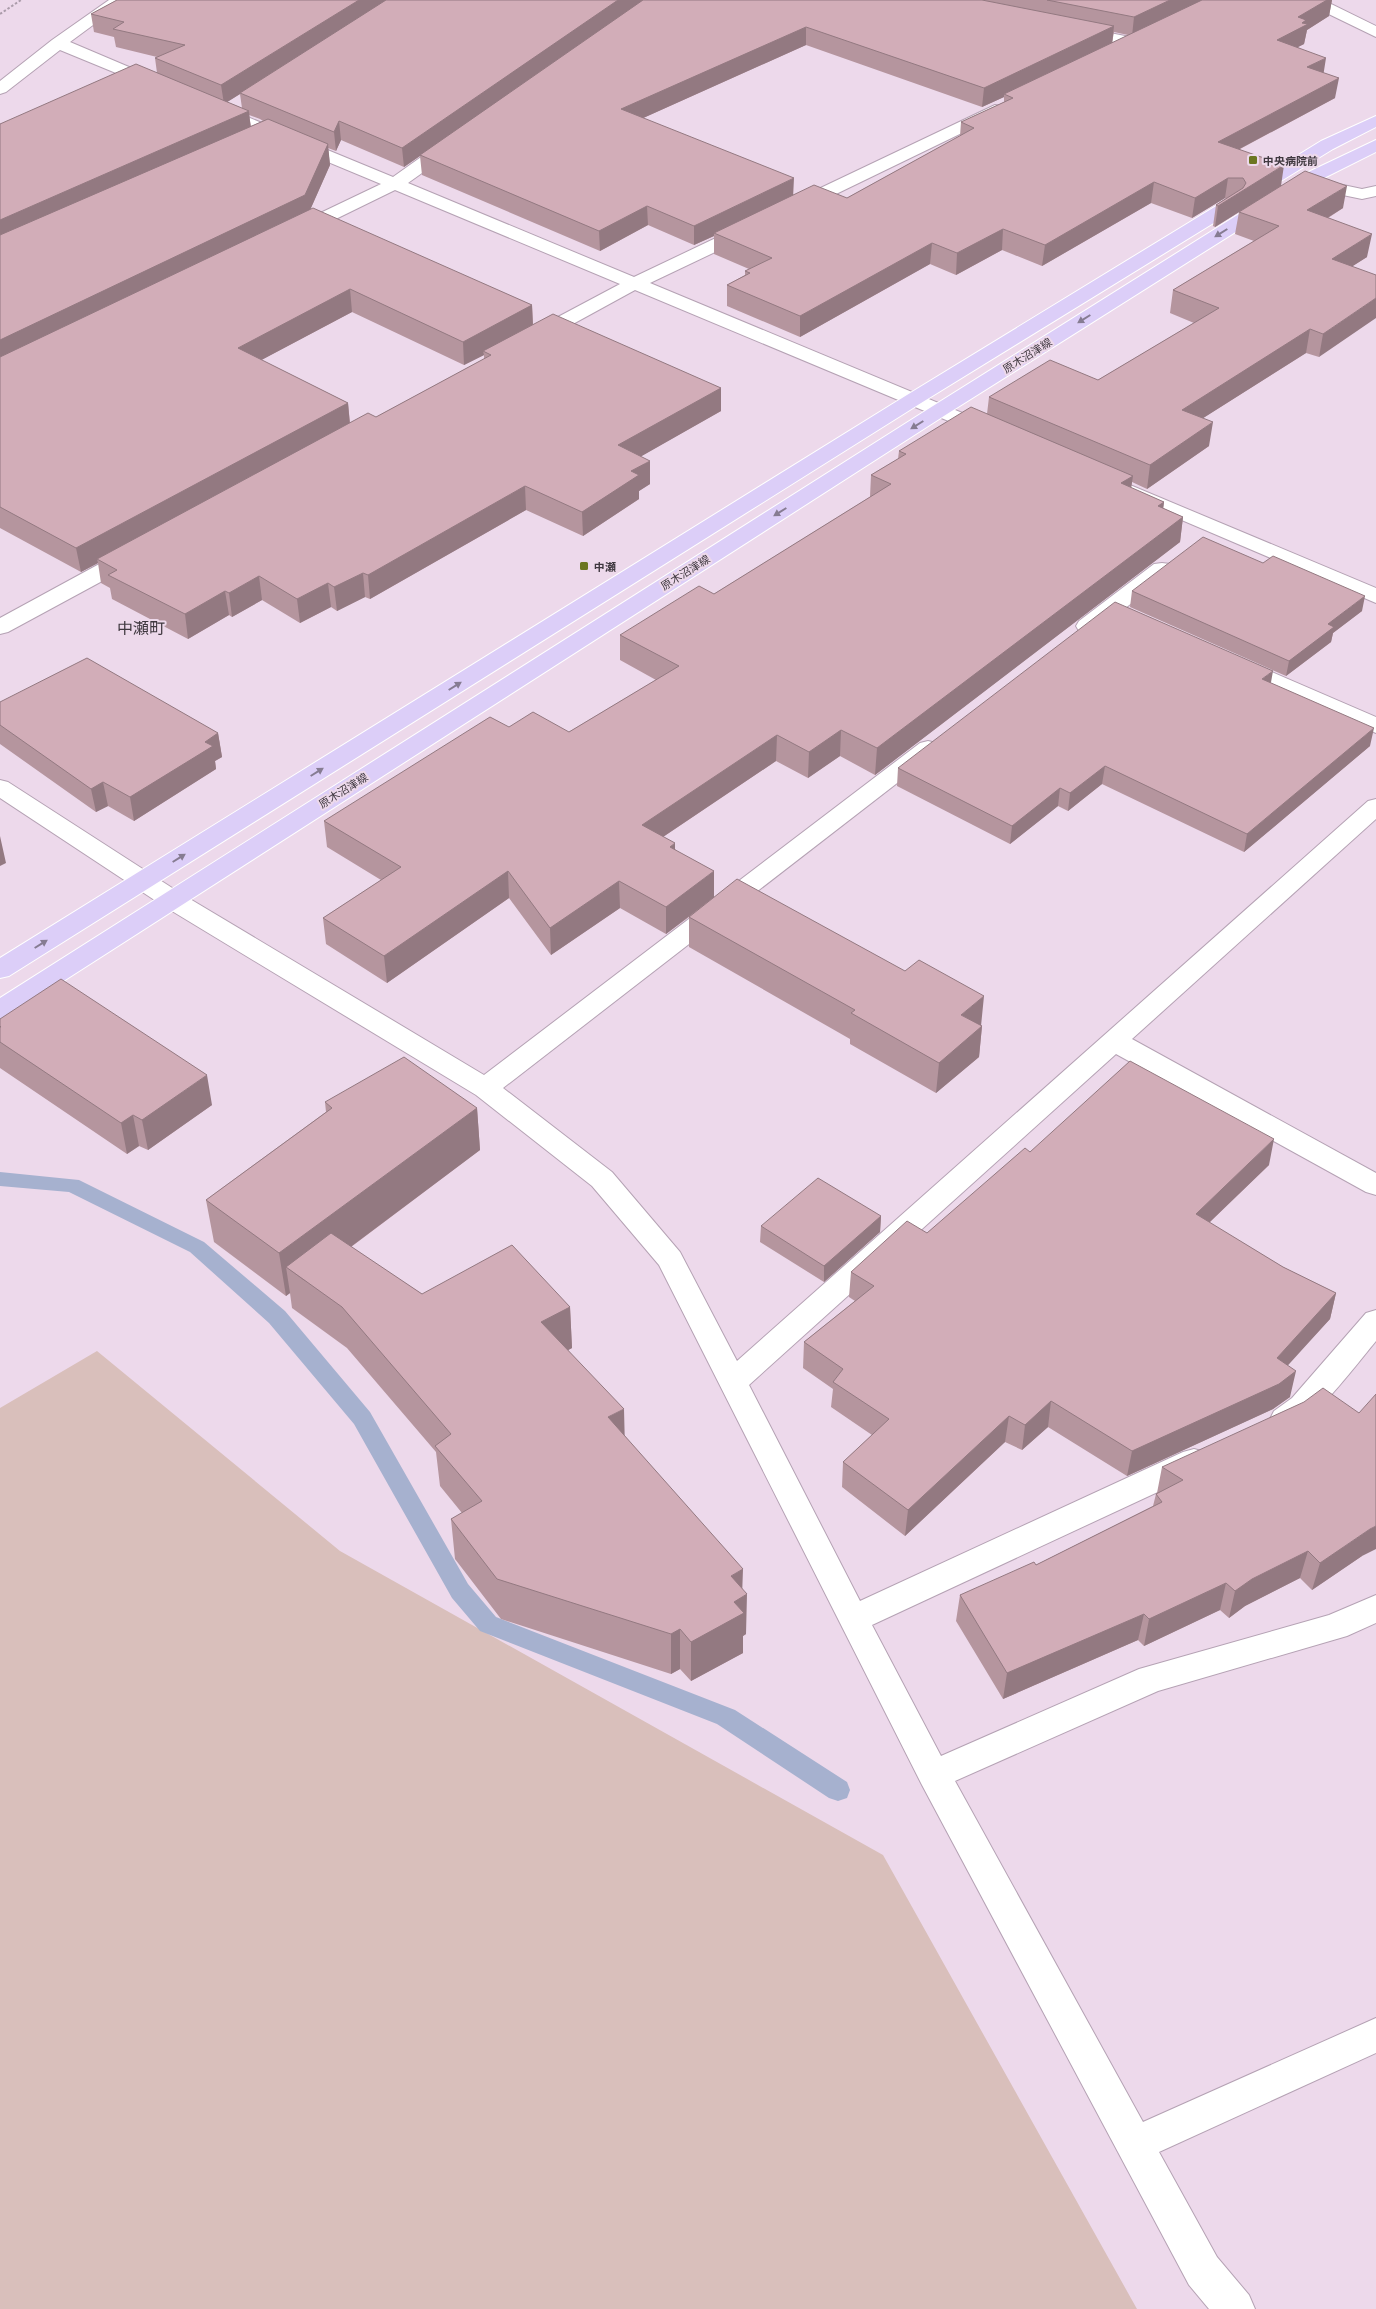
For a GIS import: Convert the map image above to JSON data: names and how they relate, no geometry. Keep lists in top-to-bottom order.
{
  "streets": {
    "main road": ["原木沼津線"]
  },
  "districts": ["中瀬町"],
  "places": {
    "transit": ["中央病院前", "中瀬"]
  }
}
